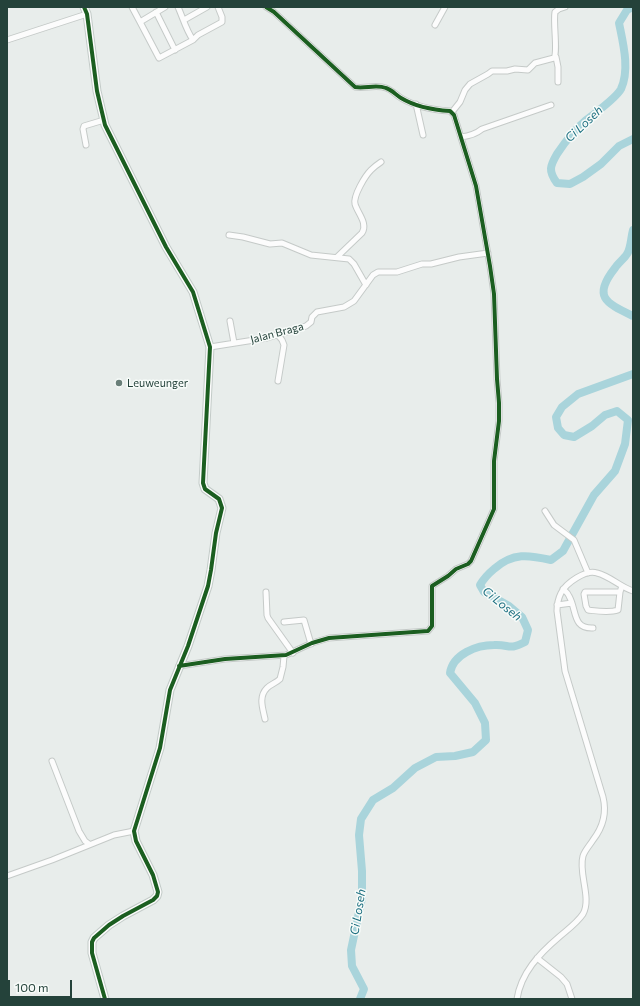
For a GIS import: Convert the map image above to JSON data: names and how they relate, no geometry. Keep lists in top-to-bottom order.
{
  "streets": {
    "street": ["Jalan Braga"]
  },
  "water": ["Ci Loseh"],
  "places": ["Leuweunger"],
  "scale_bar": "100 m"
}
